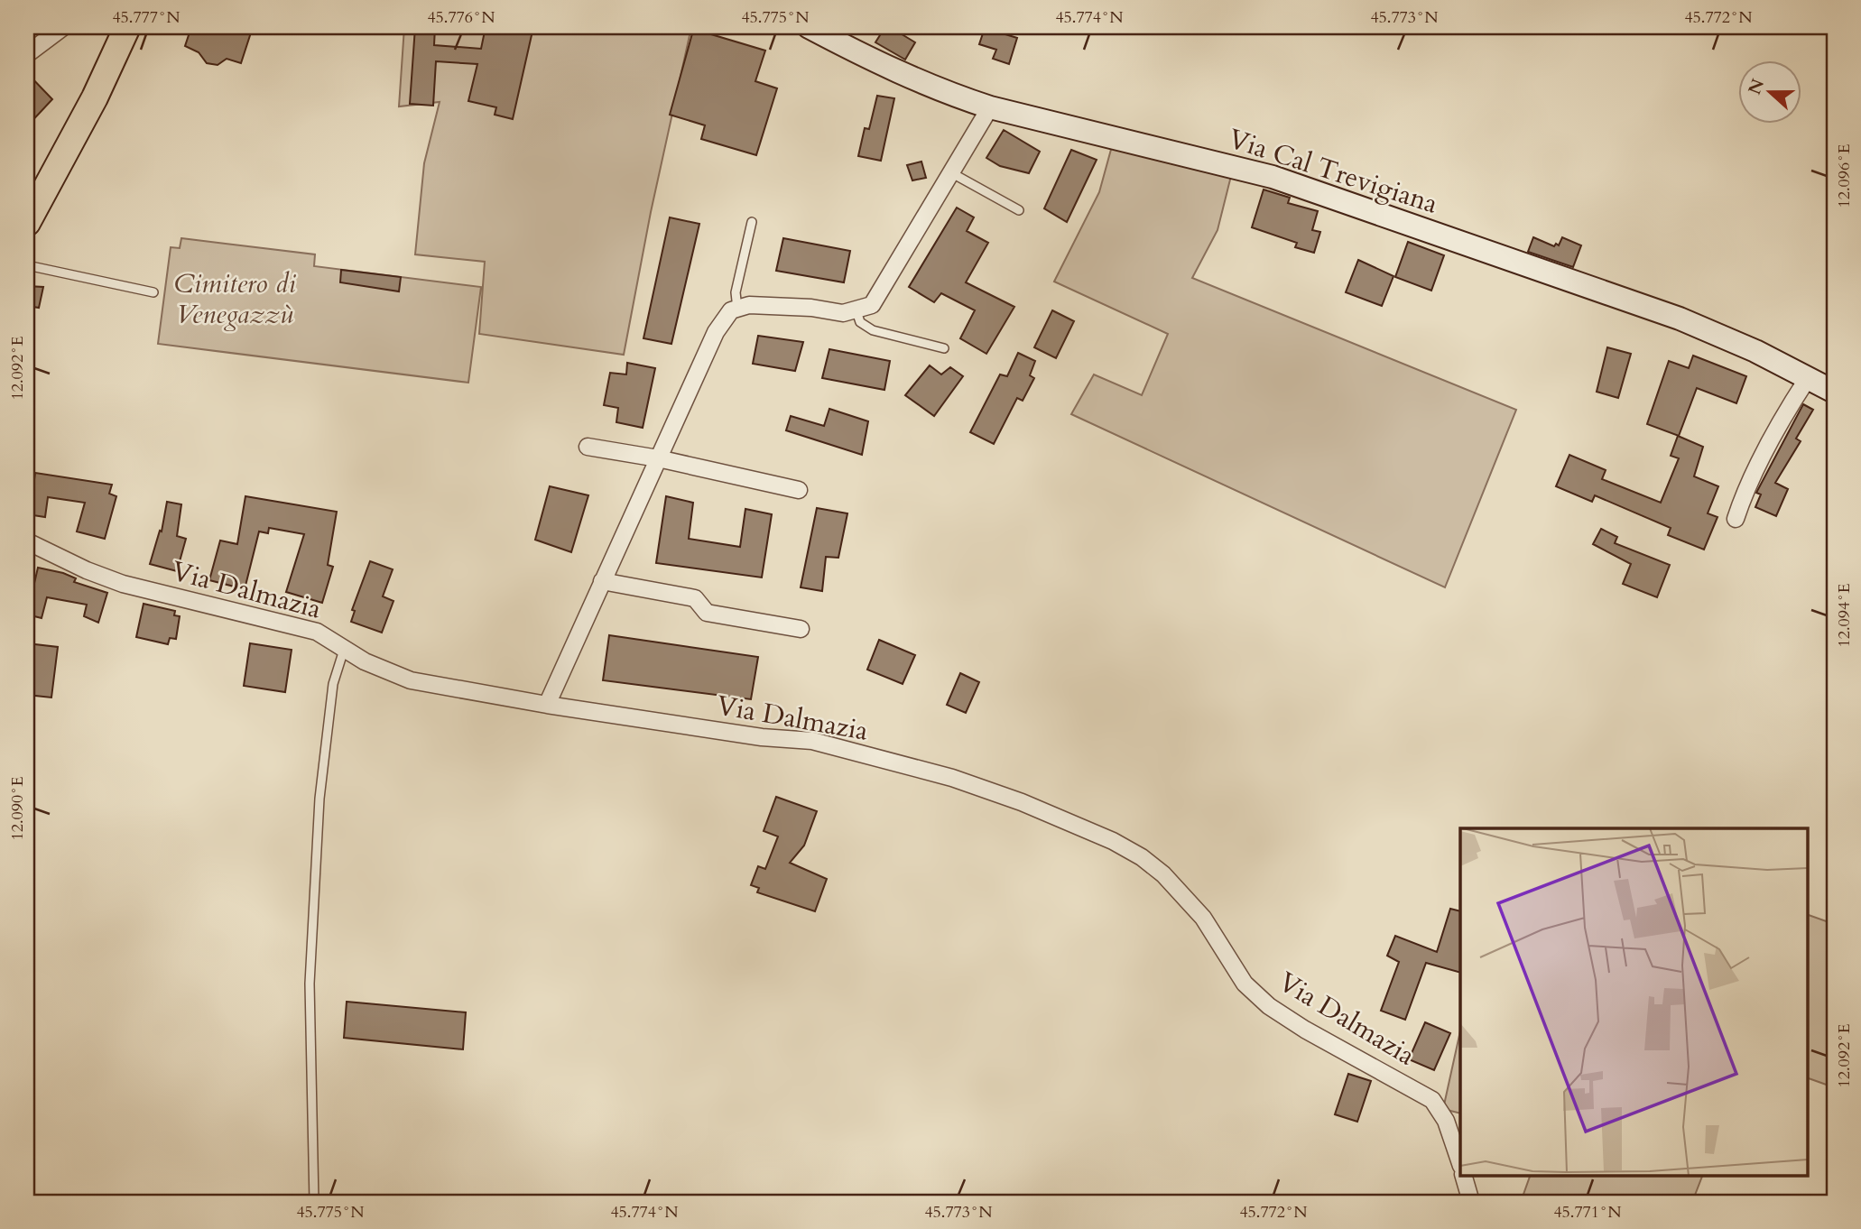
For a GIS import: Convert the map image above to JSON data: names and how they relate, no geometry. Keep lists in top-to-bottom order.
{
  "streets": {
    "street": ["Via Cal Trevigiana", "Via Dalmazia"]
  },
  "parks": ["Cimitero di Venegazzù"],
  "north": "left",
  "coordinates": [
    "45.777°N",
    "45.776°N",
    "45.775°N",
    "45.774°N",
    "45.773°N",
    "45.772°N",
    "12.096°E",
    "12.092°E",
    "12.094°E",
    "12.090°E",
    "45.771°N"
  ]
}
